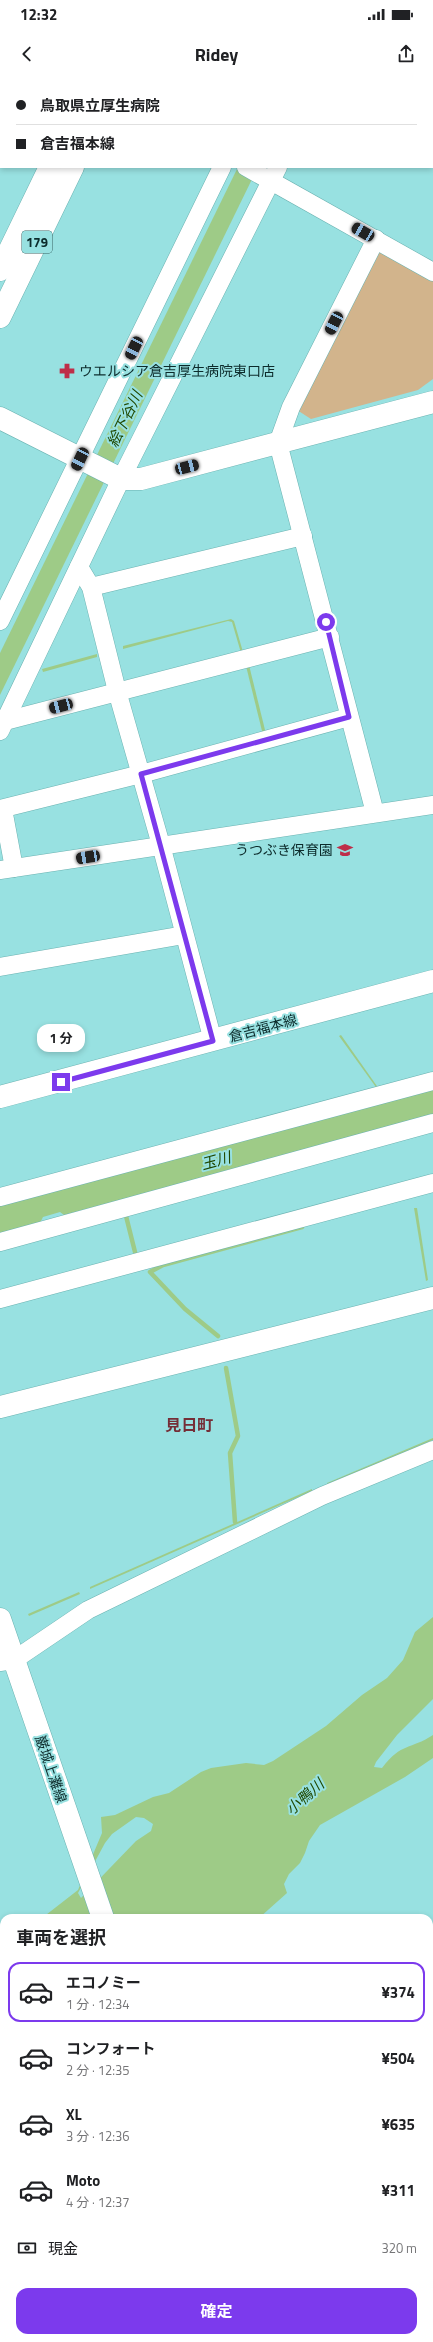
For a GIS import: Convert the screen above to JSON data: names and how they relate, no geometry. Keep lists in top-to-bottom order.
{
  "streets": {
    "main road": ["179", "倉吉福本線", "巌城上灘線"]
  },
  "districts": ["見日町"],
  "water": ["絵下谷川", "玉川", "小鴨川"],
  "places": {
    "pharmacy": ["ウエルシア倉吉厚生病院東口店"],
    "school or university": ["うつぶき保育園"]
  },
  "page": {
    "status": "12:32",
    "header": "Ridey",
    "banner": ["鳥取県立厚生病院", "倉吉福本線"],
    "bubble": "1 分",
    "heading": "車両を選択",
    "list": [
      {
        "name": "エコノミー",
        "note": "1 分 · 12:34",
        "value": "¥374"
      },
      {
        "name": "コンフォート",
        "note": "2 分 · 12:35",
        "value": "¥504"
      },
      {
        "name": "XL",
        "note": "3 分 · 12:36",
        "value": "¥635"
      },
      {
        "name": "Moto",
        "note": "4 分 · 12:37",
        "value": "¥311"
      }
    ],
    "pay": ["現金", "320 m"],
    "buttons": "確定"
  }
}
